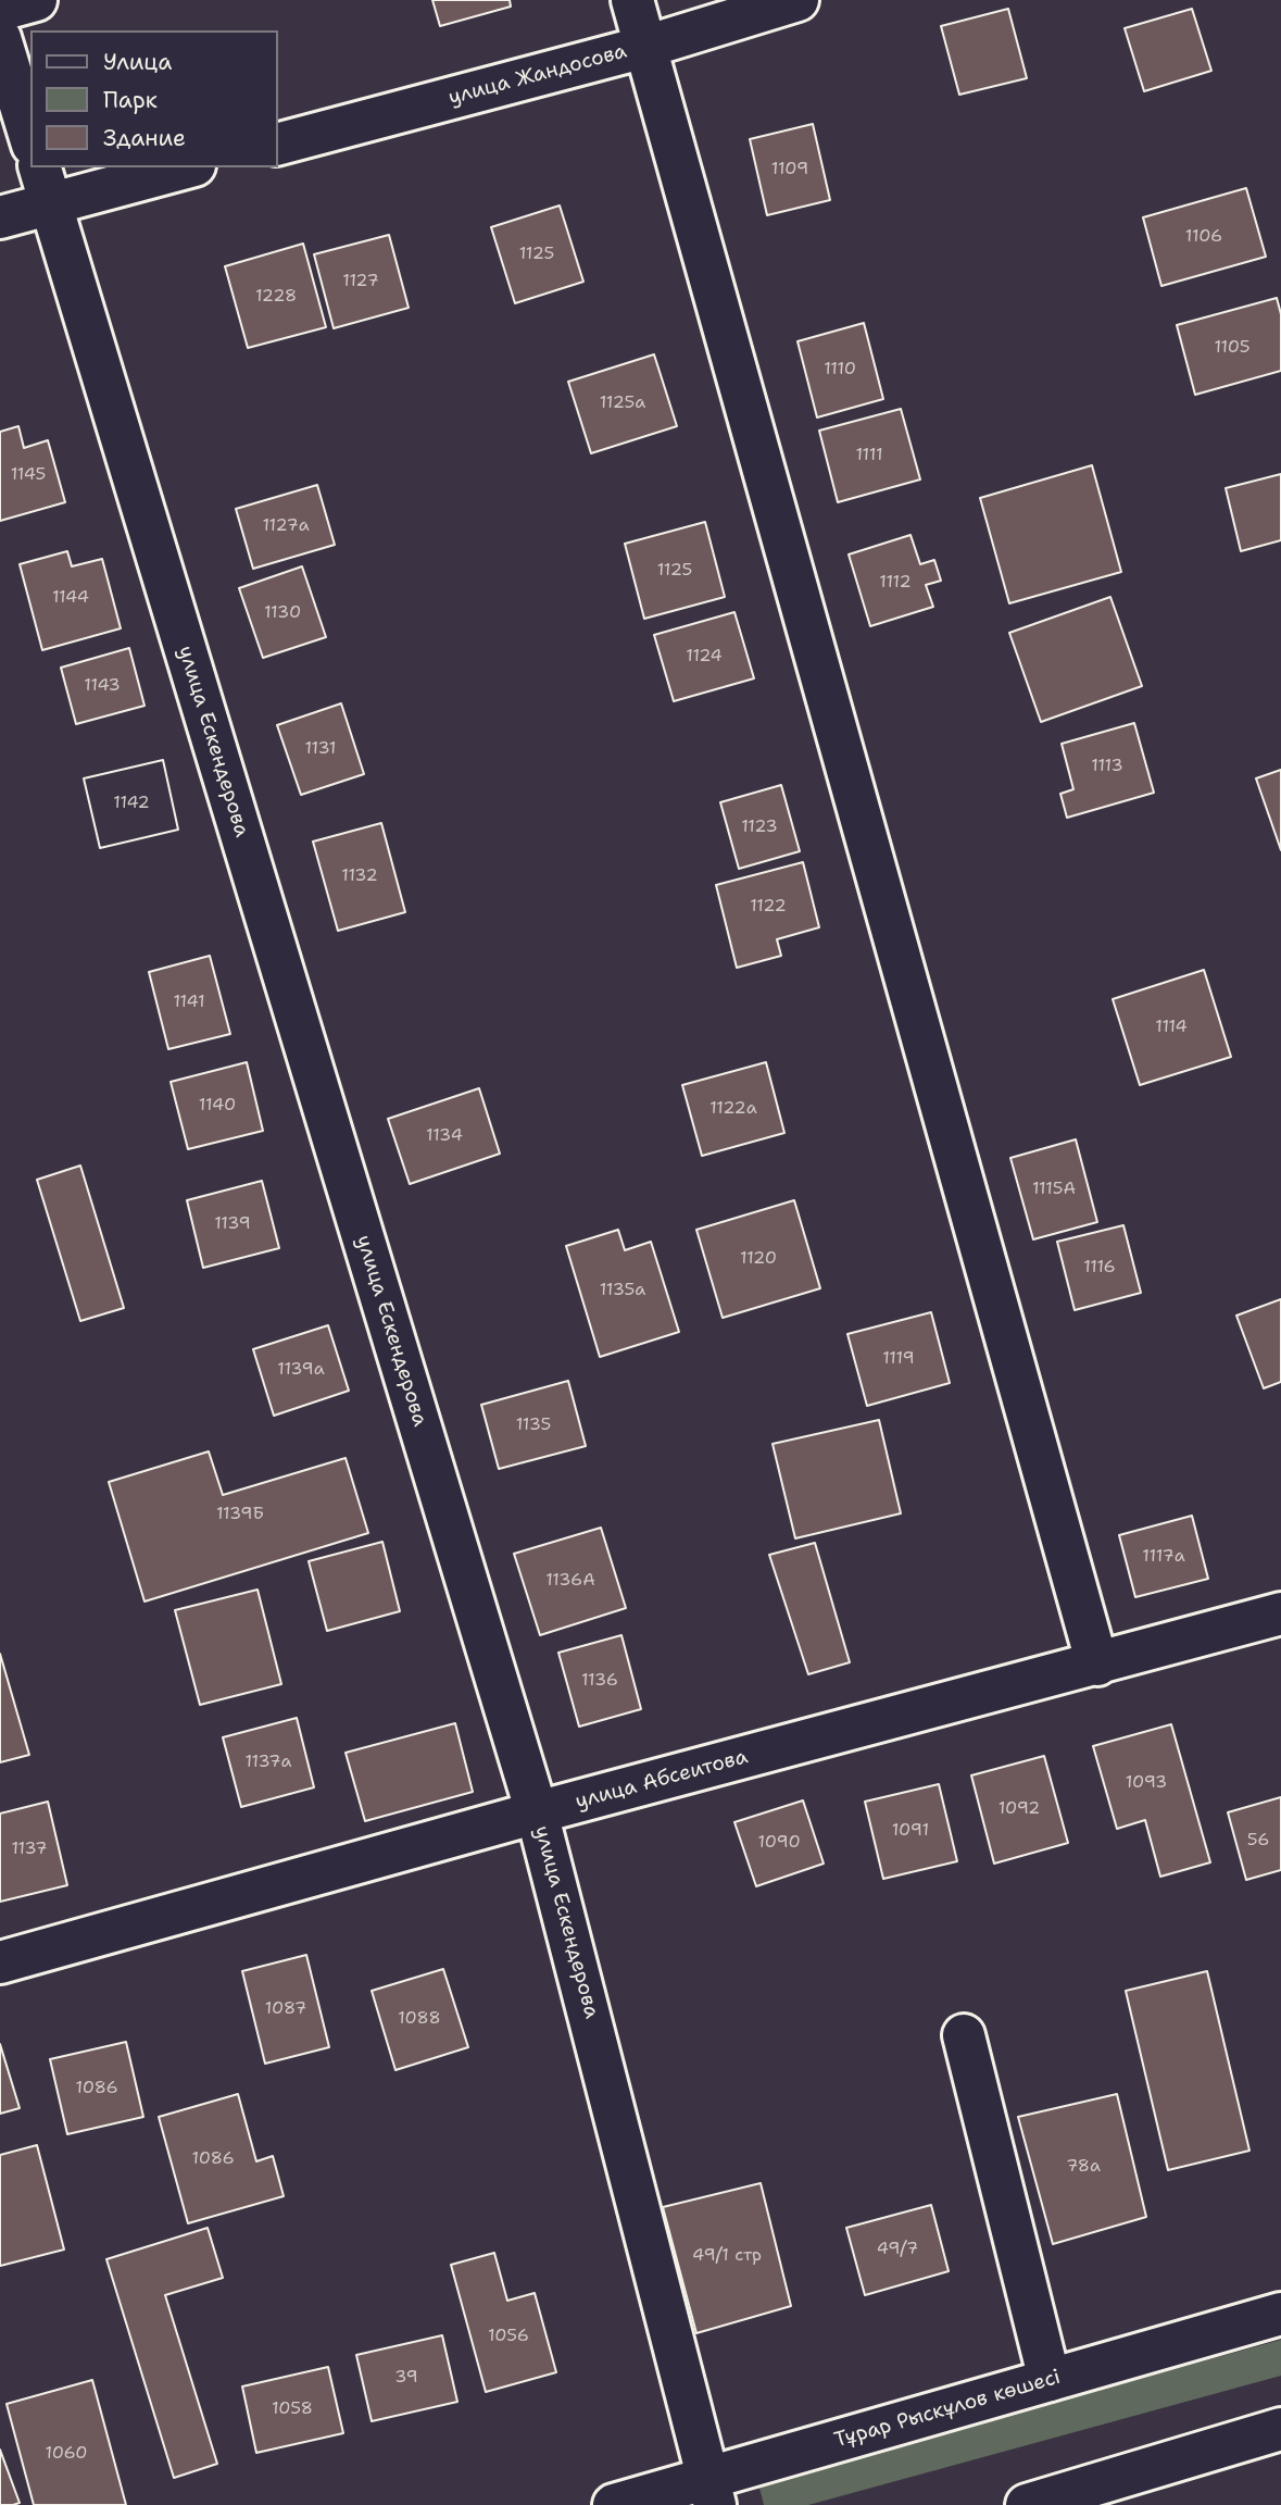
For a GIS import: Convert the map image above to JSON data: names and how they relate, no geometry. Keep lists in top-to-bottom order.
{
  "streets": {
    "street": [
      "улица Жандосова",
      "улица Ескендерова",
      "улица Абсеитова",
      "Тұрар Рыскұлов көшесі"
    ]
  },
  "crossings": [
    ["улица Ескендерова", "улица Абсеитова"],
    ["улица Ескендерова", "Тұрар Рыскұлов көшесі"]
  ],
  "house_numbers": [
    "1109",
    "1106",
    "1125",
    "1127",
    "1228",
    "1105",
    "1110",
    "1125а",
    "1111",
    "1145",
    "1127а",
    "1125",
    "1112",
    "1144",
    "1130",
    "1124",
    "1143",
    "1131",
    "1113",
    "1142",
    "1123",
    "1132",
    "1122",
    "1141",
    "1114",
    "1140",
    "1122а",
    "1134",
    "1115А",
    "1139",
    "1120",
    "1116",
    "1135а",
    "1119",
    "1139а",
    "1135",
    "1139Б",
    "1117а",
    "1136А",
    "1136",
    "1137а",
    "1093",
    "1092",
    "1091",
    "56",
    "1090",
    "1137",
    "1087",
    "1088",
    "1086",
    "1086",
    "78а",
    "49/7",
    "49/1 стр",
    "1056",
    "39",
    "1058",
    "1060"
  ],
  "legend": ["Улица", "Парк", "Здание"]
}
